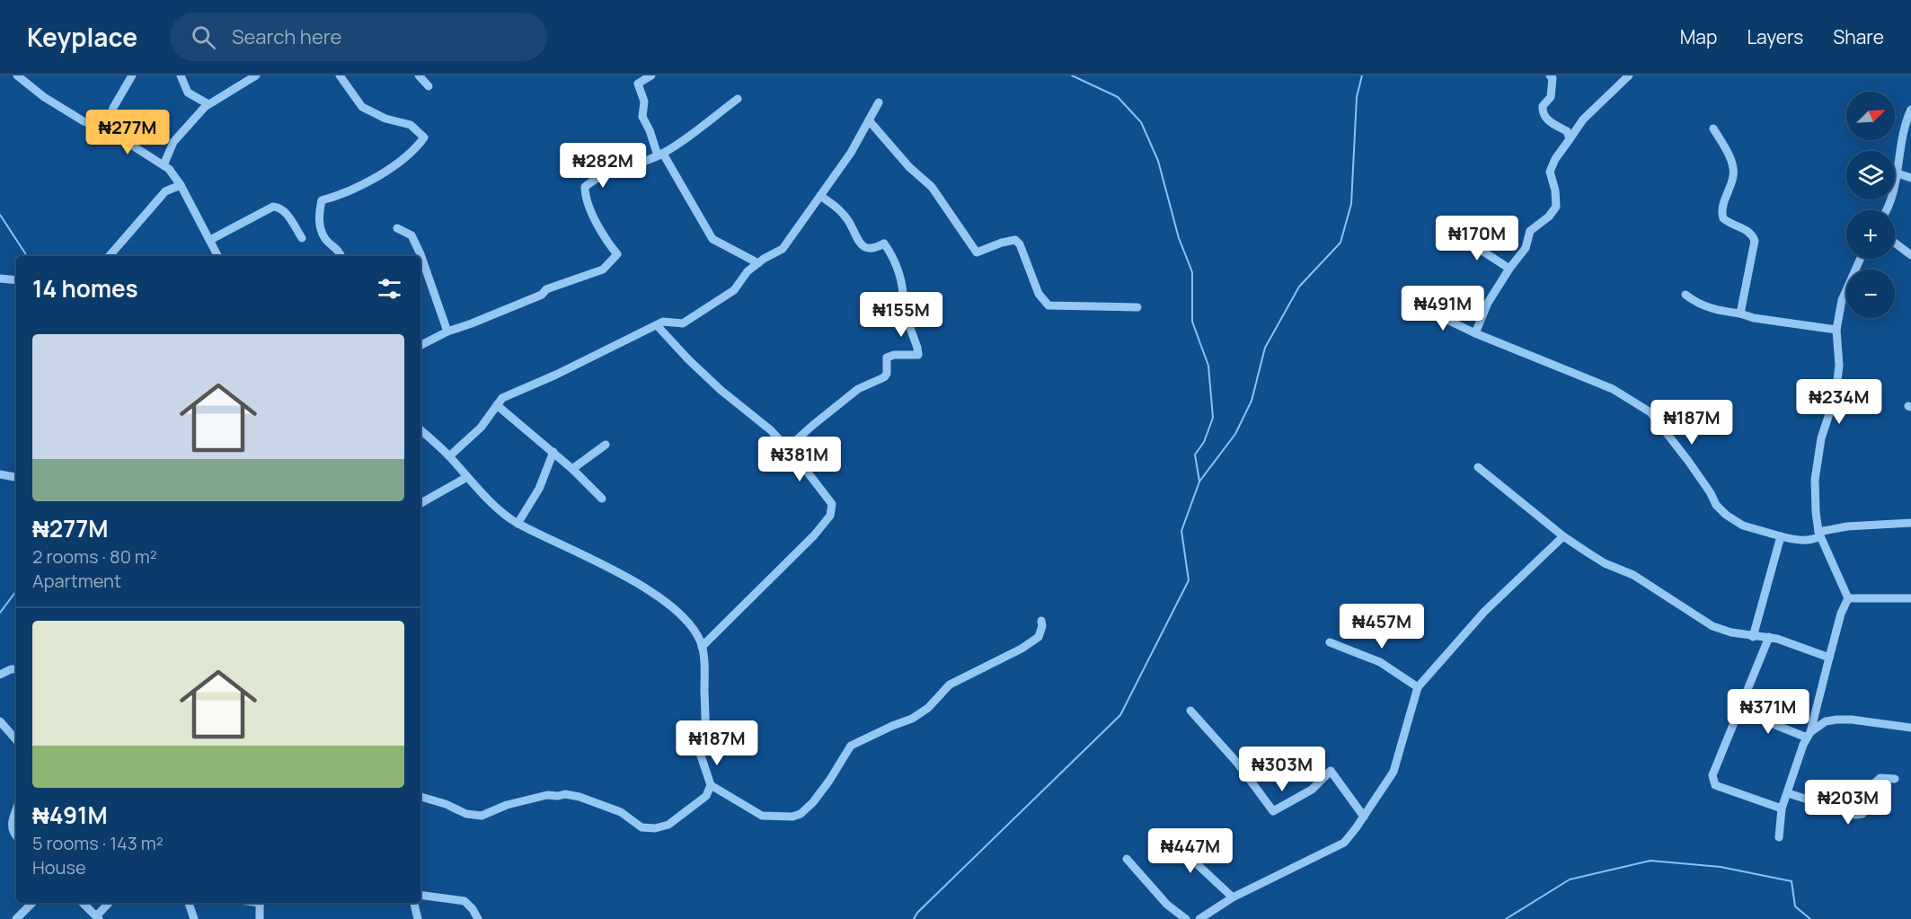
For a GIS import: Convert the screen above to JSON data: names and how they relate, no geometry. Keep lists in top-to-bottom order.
{
  "north": "top right",
  "page": {
    "header": "Keyplace",
    "search": "Search here",
    "nav": ["Map", "Layers", "Share"],
    "map_buttons": ["+", "−"],
    "price": [
      "₦277M",
      "₦282M",
      "₦170M",
      "₦491M",
      "₦155M",
      "₦234M",
      "₦187M",
      "₦381M",
      "₦457M",
      "₦371M",
      "₦187M",
      "₦303M",
      "₦203M",
      "₦447M"
    ],
    "heading": "14 homes",
    "list": [
      {
        "name": "₦277M",
        "note": "2 rooms · 80 m² · Apartment"
      },
      {
        "name": "₦491M",
        "note": "5 rooms · 143 m² · House"
      }
    ]
  }
}
